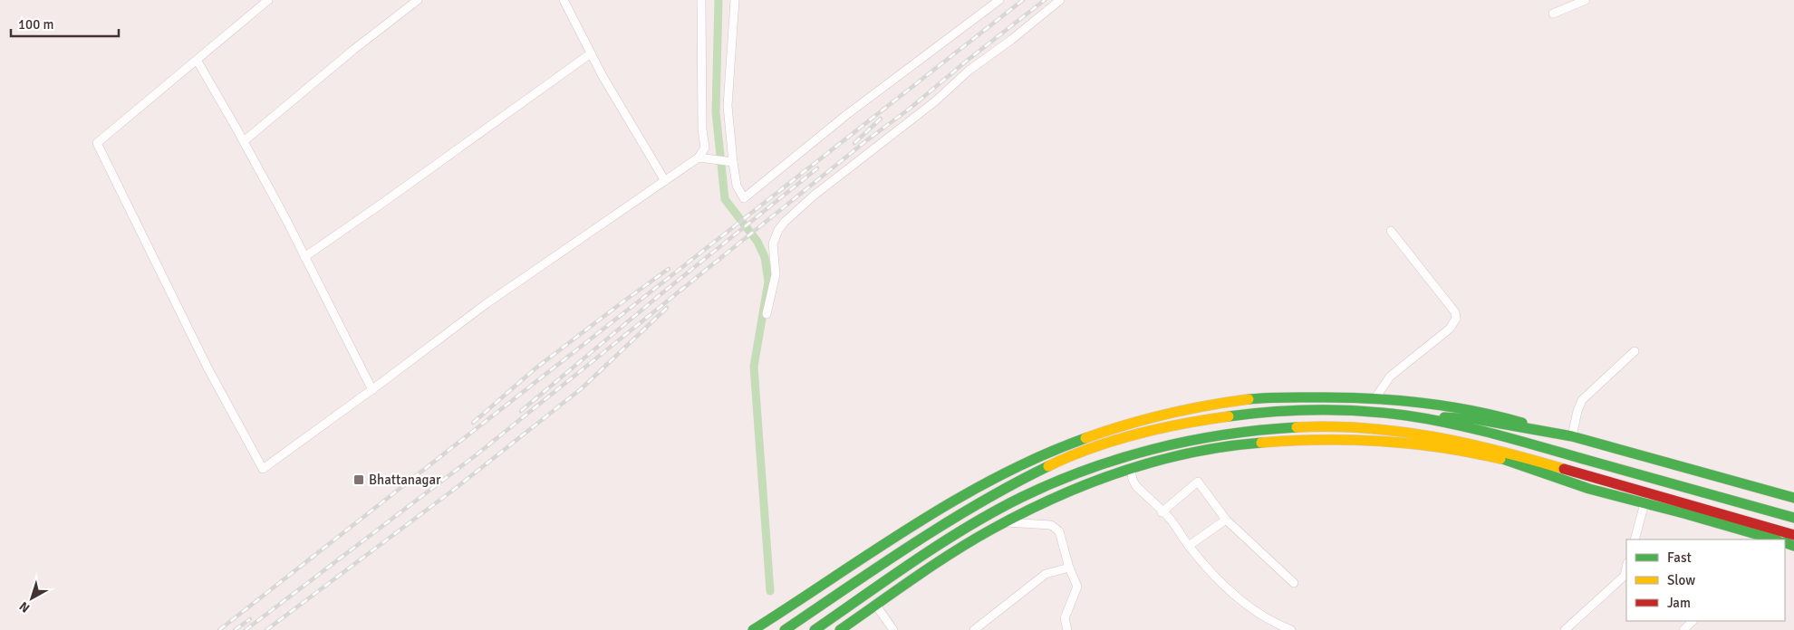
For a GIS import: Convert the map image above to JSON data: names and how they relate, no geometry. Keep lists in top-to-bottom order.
{
  "places": {
    "transit": ["Bhattanagar"]
  },
  "legend": ["Fast", "Slow", "Jam"],
  "scale_bar": "100 m",
  "north": "bottom left"
}
